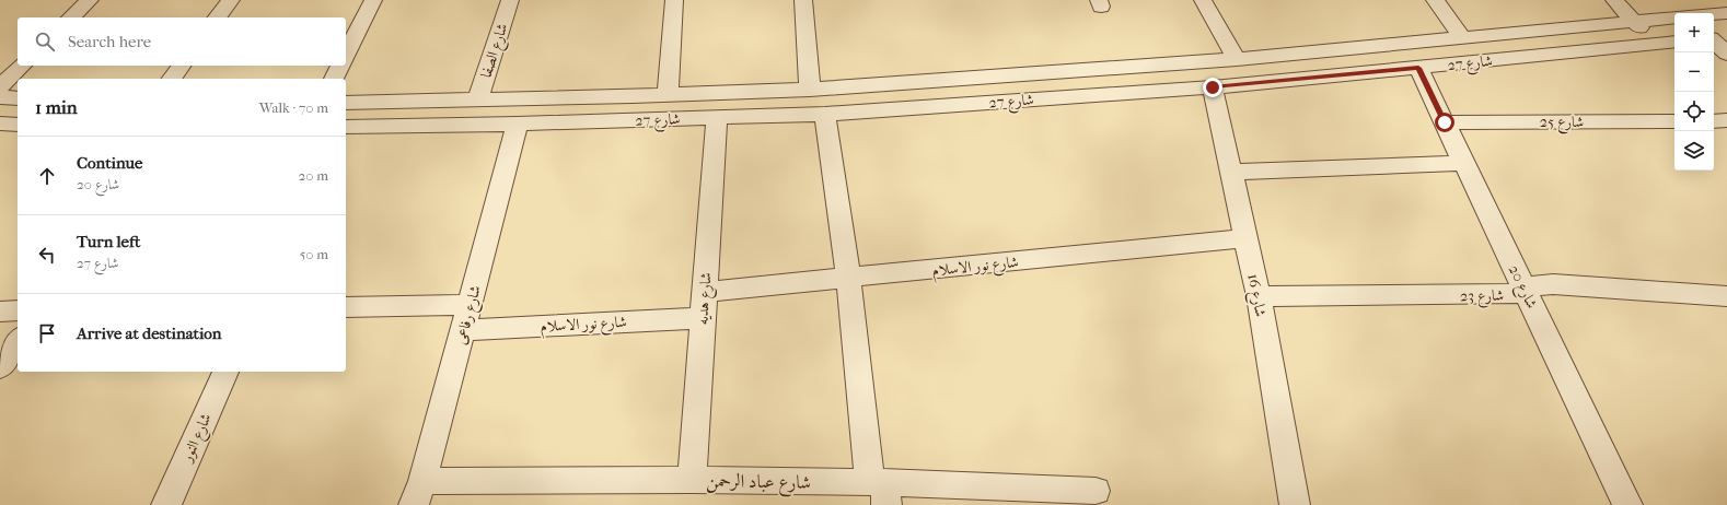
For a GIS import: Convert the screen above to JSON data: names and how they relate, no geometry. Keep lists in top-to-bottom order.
{
  "streets": {
    "street": [
      "شارع الصفا",
      "شارع 27",
      "شارع 25",
      "شارع نور الاسلام",
      "شارع 20",
      "شارع 16",
      "شارع 23",
      "شارع هديه",
      "شارع رفاعى",
      "شارع النور",
      "شارع عباد الرحمن"
    ]
  },
  "crossings": [
    ["شارع الصفا", "شارع 27"],
    ["شارع 27", "شارع 20"],
    ["شارع 27", "شارع 16"],
    ["شارع 27", "شارع هديه"],
    ["شارع 27", "شارع رفاعى"],
    ["شارع 25", "شارع 20"],
    ["شارع نور الاسلام", "شارع 16"],
    ["شارع نور الاسلام", "شارع هديه"],
    ["شارع نور الاسلام", "شارع رفاعى"],
    ["شارع 20", "شارع 23"],
    ["شارع 16", "شارع 23"],
    ["شارع هديه", "شارع عباد الرحمن"],
    ["شارع رفاعى", "شارع عباد الرحمن"]
  ],
  "page": {
    "map_buttons": ["+", "−"],
    "search": "Search here",
    "heading": ["1 min", "Walk · 70 m"],
    "list": [
      ["Continue", "شارع 20", "20 m"],
      ["Turn left", "شارع 27", "50 m"],
      "Arrive at destination"
    ]
  }
}
